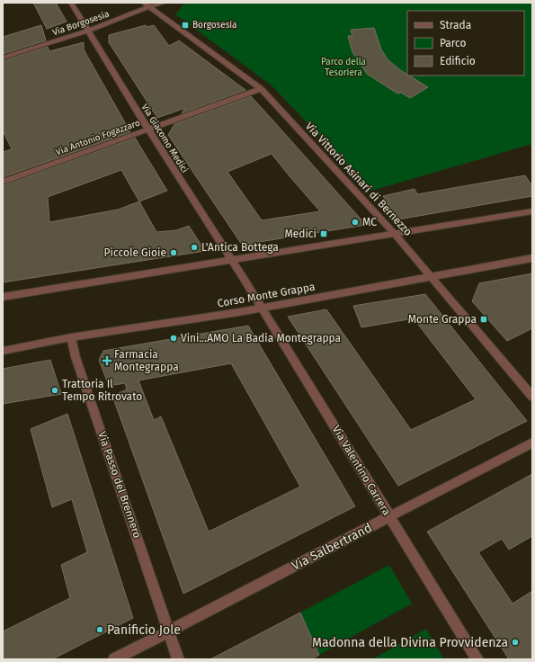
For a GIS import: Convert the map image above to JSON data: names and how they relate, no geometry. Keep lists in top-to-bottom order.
{
  "streets": {
    "street": [
      "Via Borgosesia",
      "Via Antonio Fogazzaro",
      "Via Giacomo Medici",
      "Via Vittorio Asinari di Bernezzo",
      "Corso Monte Grappa",
      "Via Valentino Carrera",
      "Via Passo del Brennero",
      "Via Salbertrand"
    ]
  },
  "crossings": [
    ["Via Borgosesia", "Via Giacomo Medici"],
    ["Via Borgosesia", "Via Vittorio Asinari di Bernezzo"],
    ["Via Antonio Fogazzaro", "Via Giacomo Medici"],
    ["Via Antonio Fogazzaro", "Via Vittorio Asinari di Bernezzo"],
    ["Via Giacomo Medici", "Via Valentino Carrera"],
    ["Via Vittorio Asinari di Bernezzo", "Corso Monte Grappa"],
    ["Corso Monte Grappa", "Via Valentino Carrera"],
    ["Corso Monte Grappa", "Via Passo del Brennero"],
    ["Via Valentino Carrera", "Via Salbertrand"],
    ["Via Passo del Brennero", "Via Salbertrand"]
  ],
  "parks": ["Parco della Tesoriera"],
  "places": {
    "transit": ["Borgosesia", "Medici", "Monte Grappa"],
    "other": [
      "MC",
      "L'Antica Bottega",
      "Piccole Gioie",
      "Vini...AMO La Badia Montegrappa",
      "Trattoria Il Tempo Ritrovato",
      "Panificio Jole",
      "Madonna della Divina Provvidenza"
    ],
    "health": ["Farmacia Montegrappa"]
  },
  "legend": ["Strada", "Parco", "Edificio"]
}
